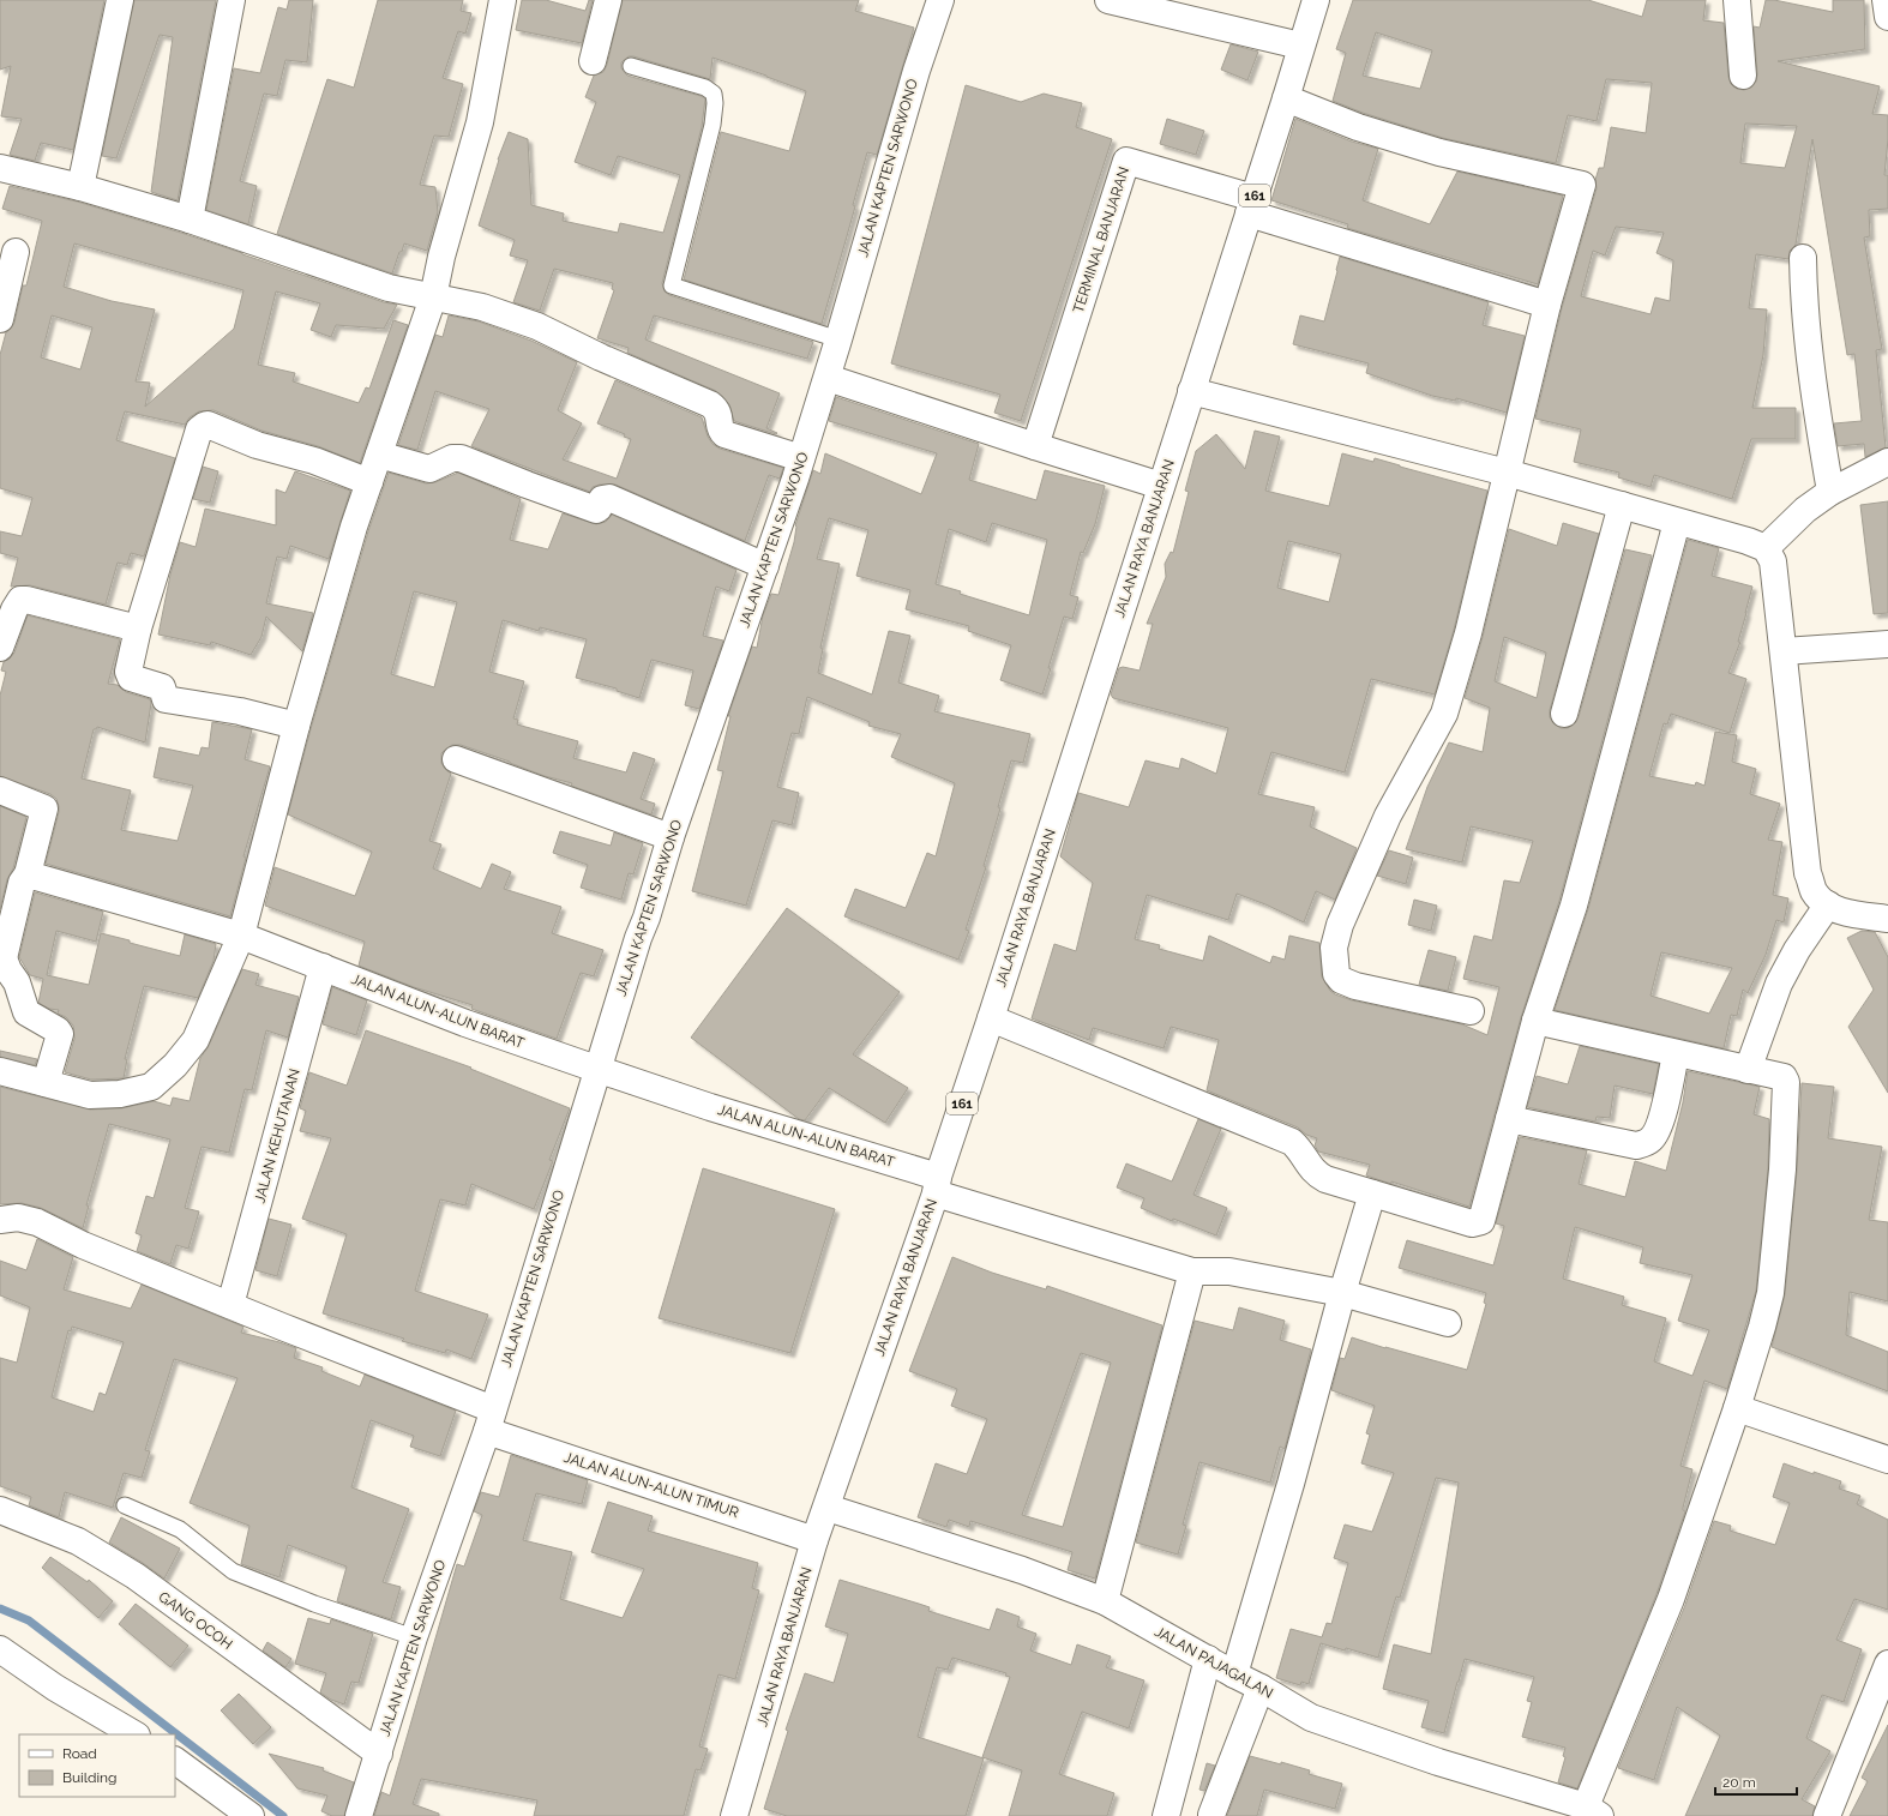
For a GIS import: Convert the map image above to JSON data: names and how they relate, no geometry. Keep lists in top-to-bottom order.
{
  "streets": {
    "street": [
      "JALAN KAPTEN SARWONO",
      "161",
      "TERMINAL BANJARAN",
      "JALAN RAYA BANJARAN",
      "JALAN ALUN-ALUN BARAT",
      "JALAN KEHUTANAN",
      "JALAN ALUN-ALUN TIMUR",
      "GANG OCOH",
      "JALAN PAJAGALAN"
    ]
  },
  "crossings": [
    ["JALAN KAPTEN SARWONO", "JALAN ALUN-ALUN BARAT"],
    ["JALAN KAPTEN SARWONO", "JALAN ALUN-ALUN TIMUR"],
    ["JALAN KAPTEN SARWONO", "GANG OCOH"],
    ["TERMINAL BANJARAN", "JALAN RAYA BANJARAN"],
    ["JALAN RAYA BANJARAN", "JALAN ALUN-ALUN BARAT"],
    ["JALAN RAYA BANJARAN", "JALAN ALUN-ALUN TIMUR"],
    ["JALAN RAYA BANJARAN", "JALAN PAJAGALAN"],
    ["JALAN ALUN-ALUN BARAT", "JALAN KEHUTANAN"]
  ],
  "legend": ["Road", "Building"],
  "scale_bar": "20 m"
}
